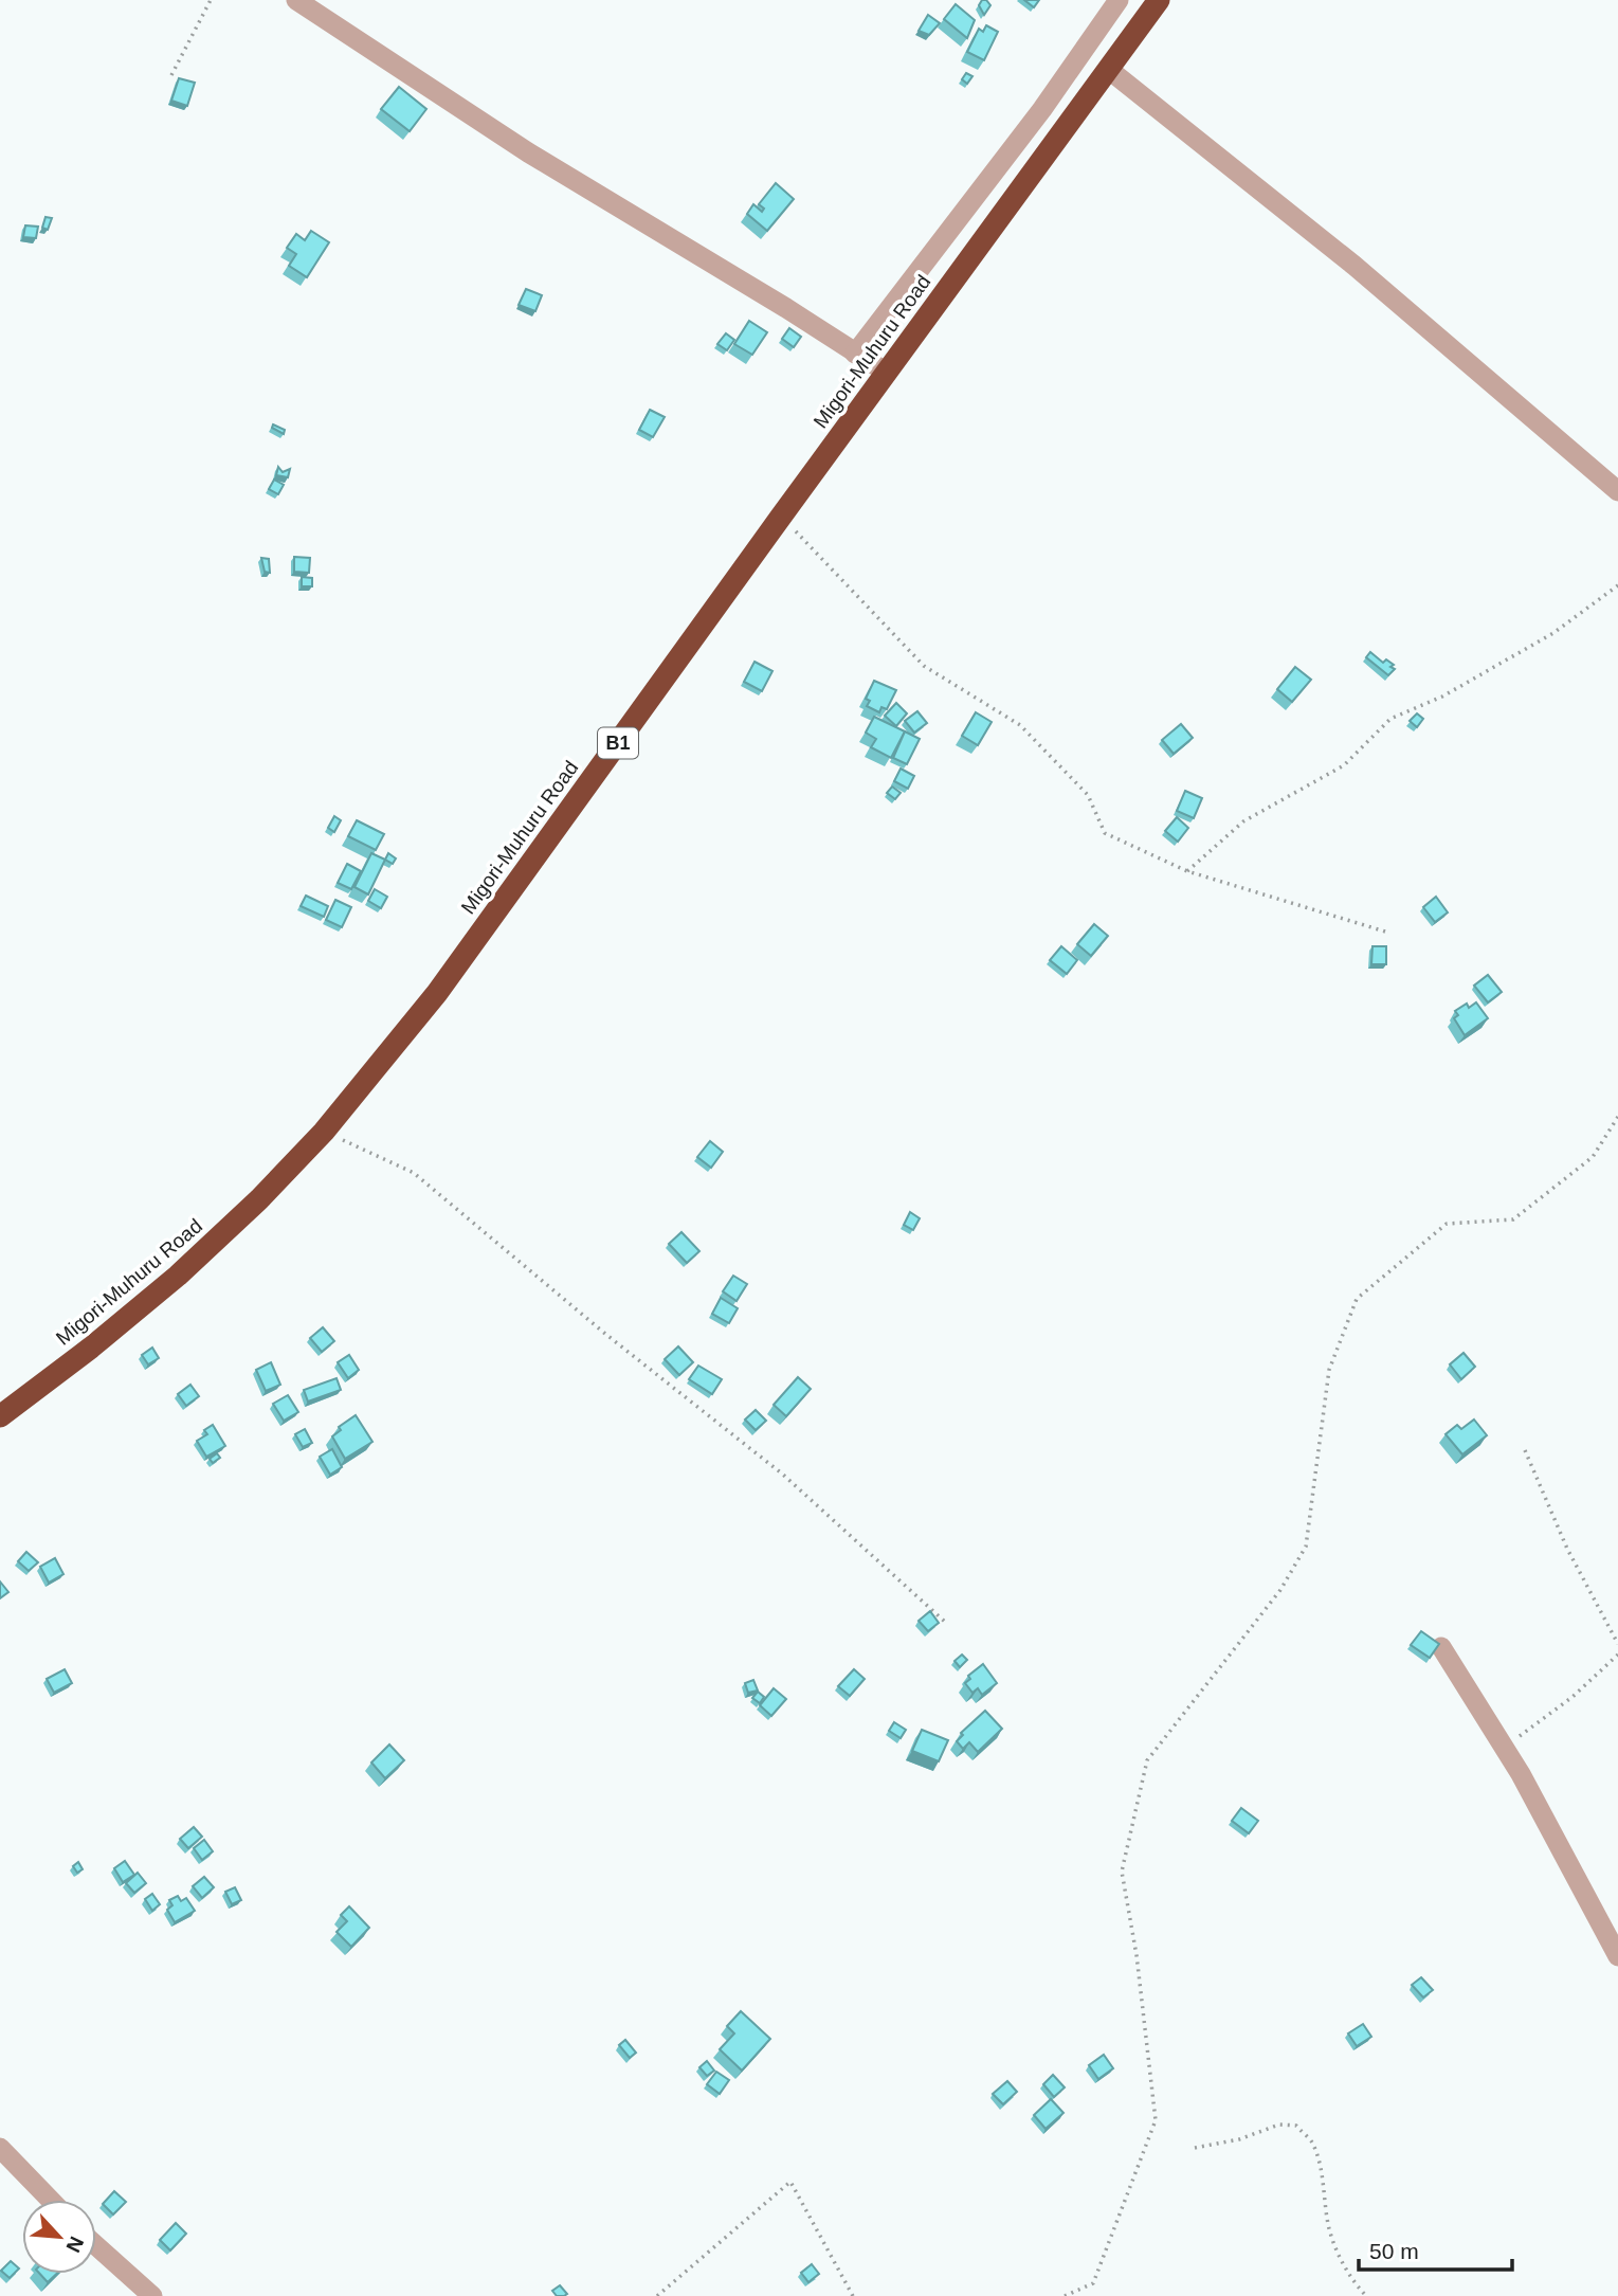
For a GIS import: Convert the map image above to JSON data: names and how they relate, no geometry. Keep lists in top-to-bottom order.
{
  "streets": {
    "highway": ["Migori-Muhuru Road", "B1"]
  },
  "scale_bar": "50 m",
  "north": "bottom right"
}
